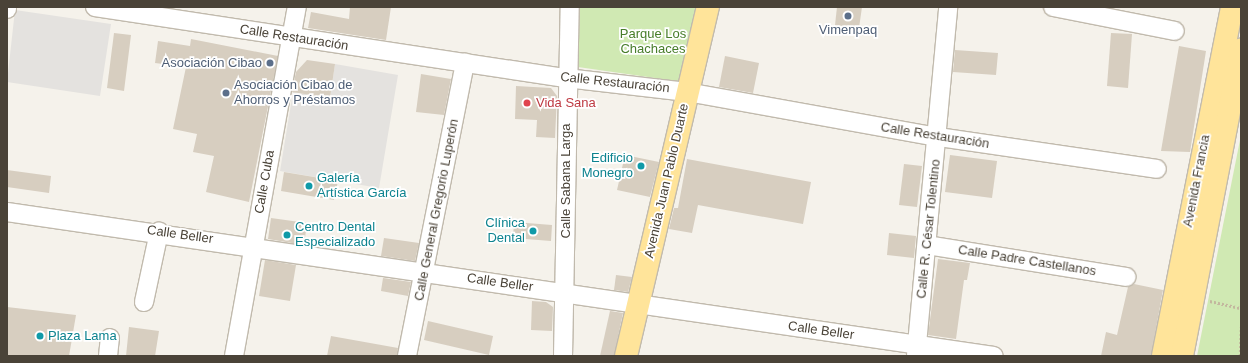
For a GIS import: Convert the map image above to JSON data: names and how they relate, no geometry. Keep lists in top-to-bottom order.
{
  "streets": {
    "main road": ["Avenida Juan Pablo Duarte", "Avenida Francia"],
    "street": [
      "Calle Restauración",
      "Calle Sabana Larga",
      "Calle Cuba",
      "Calle General Gregorio Luperón",
      "Calle R. César Tolentino",
      "Calle Beller",
      "Calle Padre Castellanos"
    ]
  },
  "crossings": [
    ["Calle Restauración", "Calle Sabana Larga"],
    ["Calle Restauración", "Avenida Juan Pablo Duarte"],
    ["Calle Restauración", "Calle Cuba"],
    ["Calle Restauración", "Calle General Gregorio Luperón"],
    ["Calle Restauración", "Calle R. César Tolentino"],
    ["Calle Sabana Larga", "Calle Beller"],
    ["Avenida Juan Pablo Duarte", "Calle Beller"],
    ["Calle Cuba", "Calle Beller"],
    ["Calle General Gregorio Luperón", "Calle Beller"],
    ["Calle R. César Tolentino", "Calle Beller"],
    ["Calle R. César Tolentino", "Calle Padre Castellanos"]
  ],
  "parks": ["Parque Los Chachaces"],
  "places": [
    "Vimenpaq",
    "Asociación Cibao",
    "Asociación Cibao de Ahorros y Préstamos",
    "Vida Sana",
    "Edificio Monegro",
    "Galería Artística García",
    "Clínica Dental",
    "Centro Dental Especializado",
    "Plaza Lama"
  ]
}
